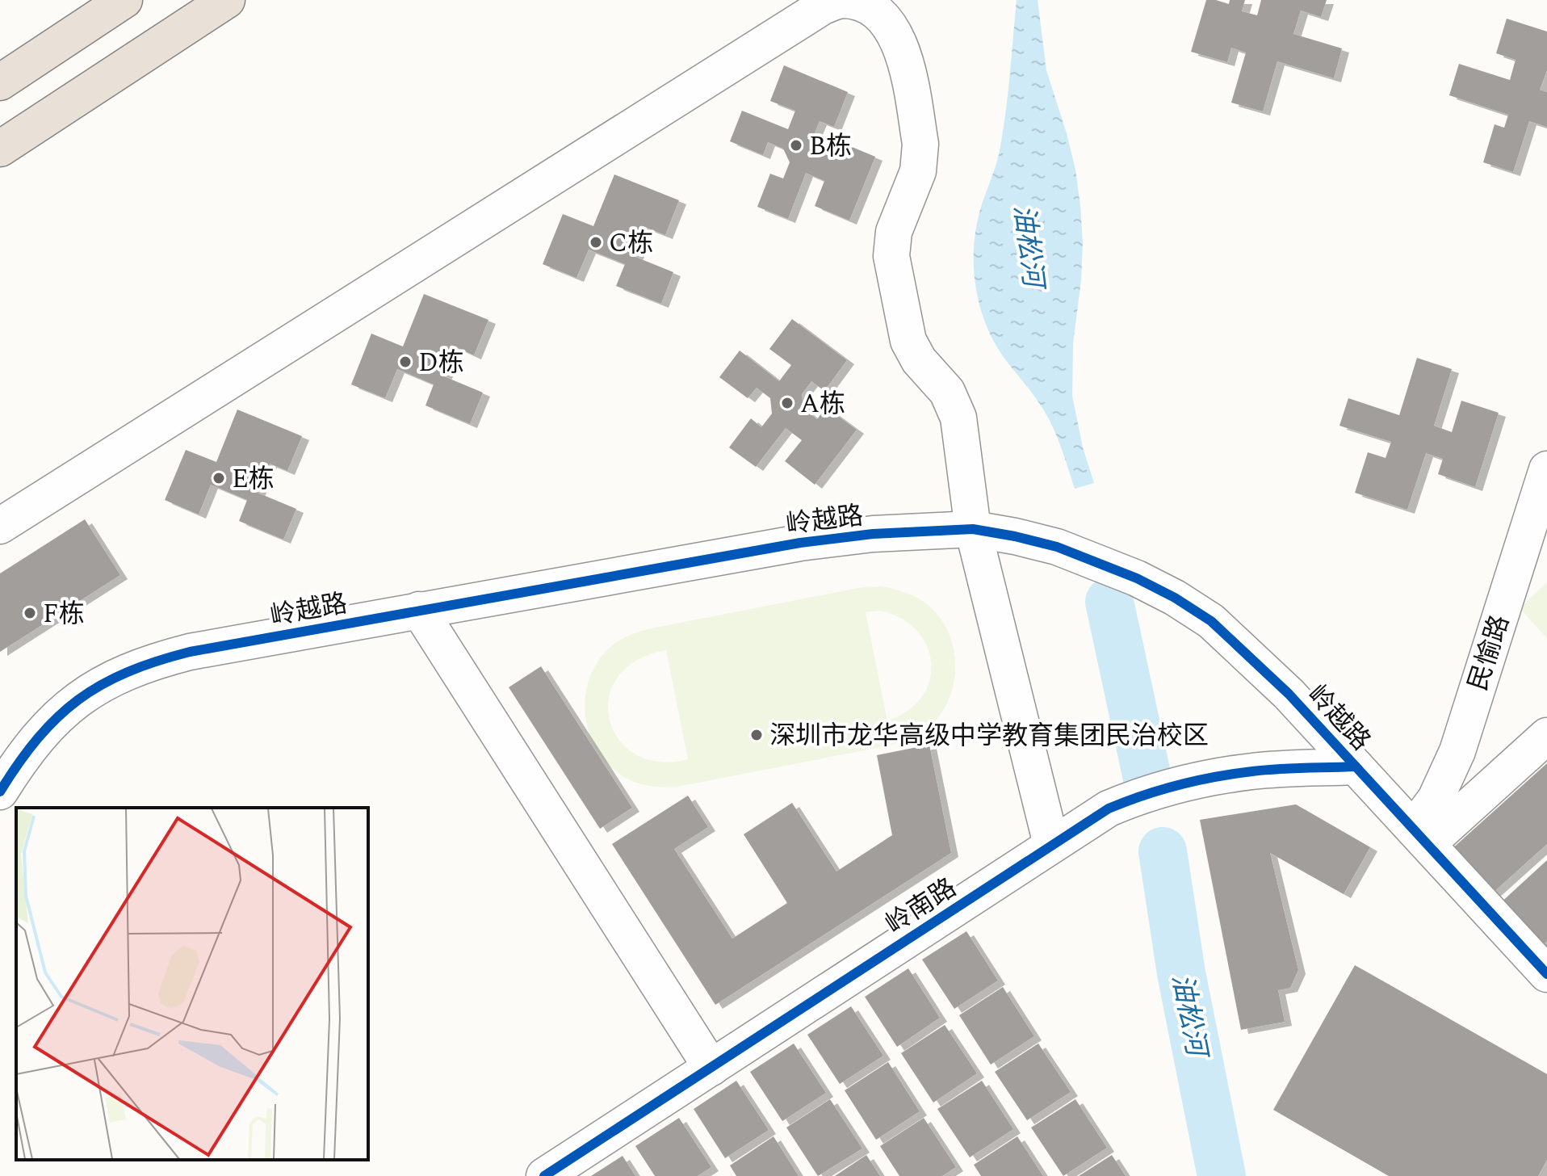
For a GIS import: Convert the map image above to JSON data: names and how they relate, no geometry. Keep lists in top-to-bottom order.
{
  "streets": {
    "street": ["岭越路", "民愉路", "岭南路"]
  },
  "crossings": [
    ["岭越路", "民愉路"],
    ["岭越路", "岭南路"]
  ],
  "water": ["油松河"],
  "places": [
    "B栋",
    "C栋",
    "D栋",
    "A栋",
    "E栋",
    "F栋",
    "深圳市龙华高级中学教育集团民治校区"
  ]
}
